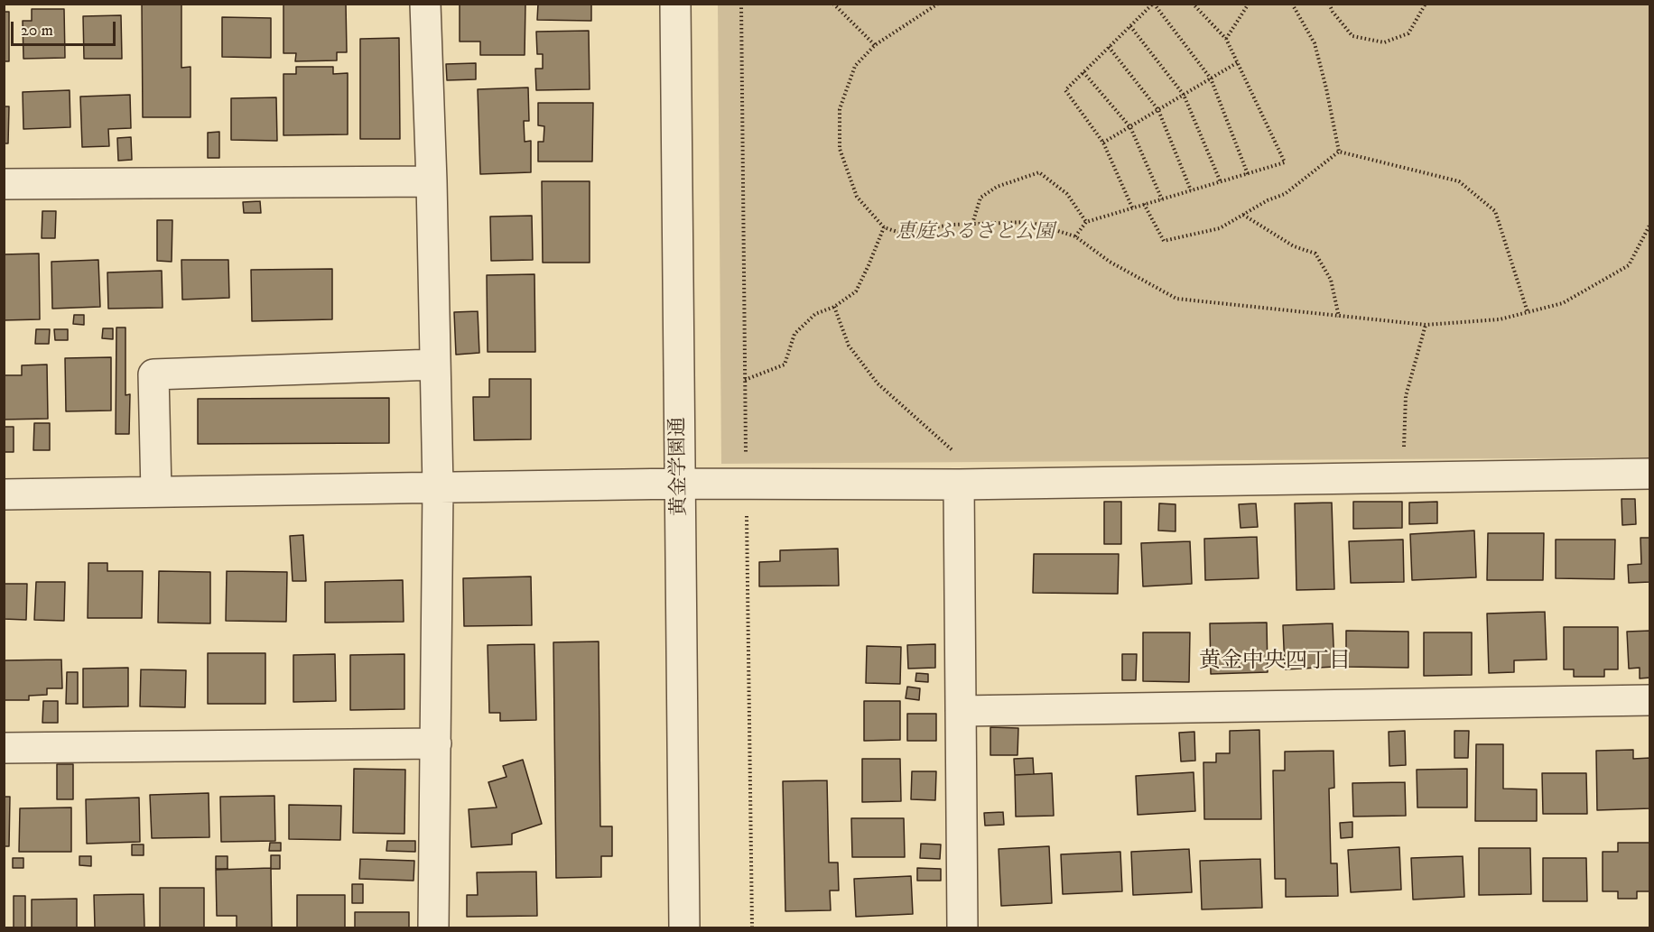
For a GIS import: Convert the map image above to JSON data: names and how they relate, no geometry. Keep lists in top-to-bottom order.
{
  "streets": {
    "street": ["黄金学園通"]
  },
  "districts": ["黄金中央四丁目"],
  "parks": ["恵庭ふるさと公園"],
  "scale_bar": "20 m"
}
